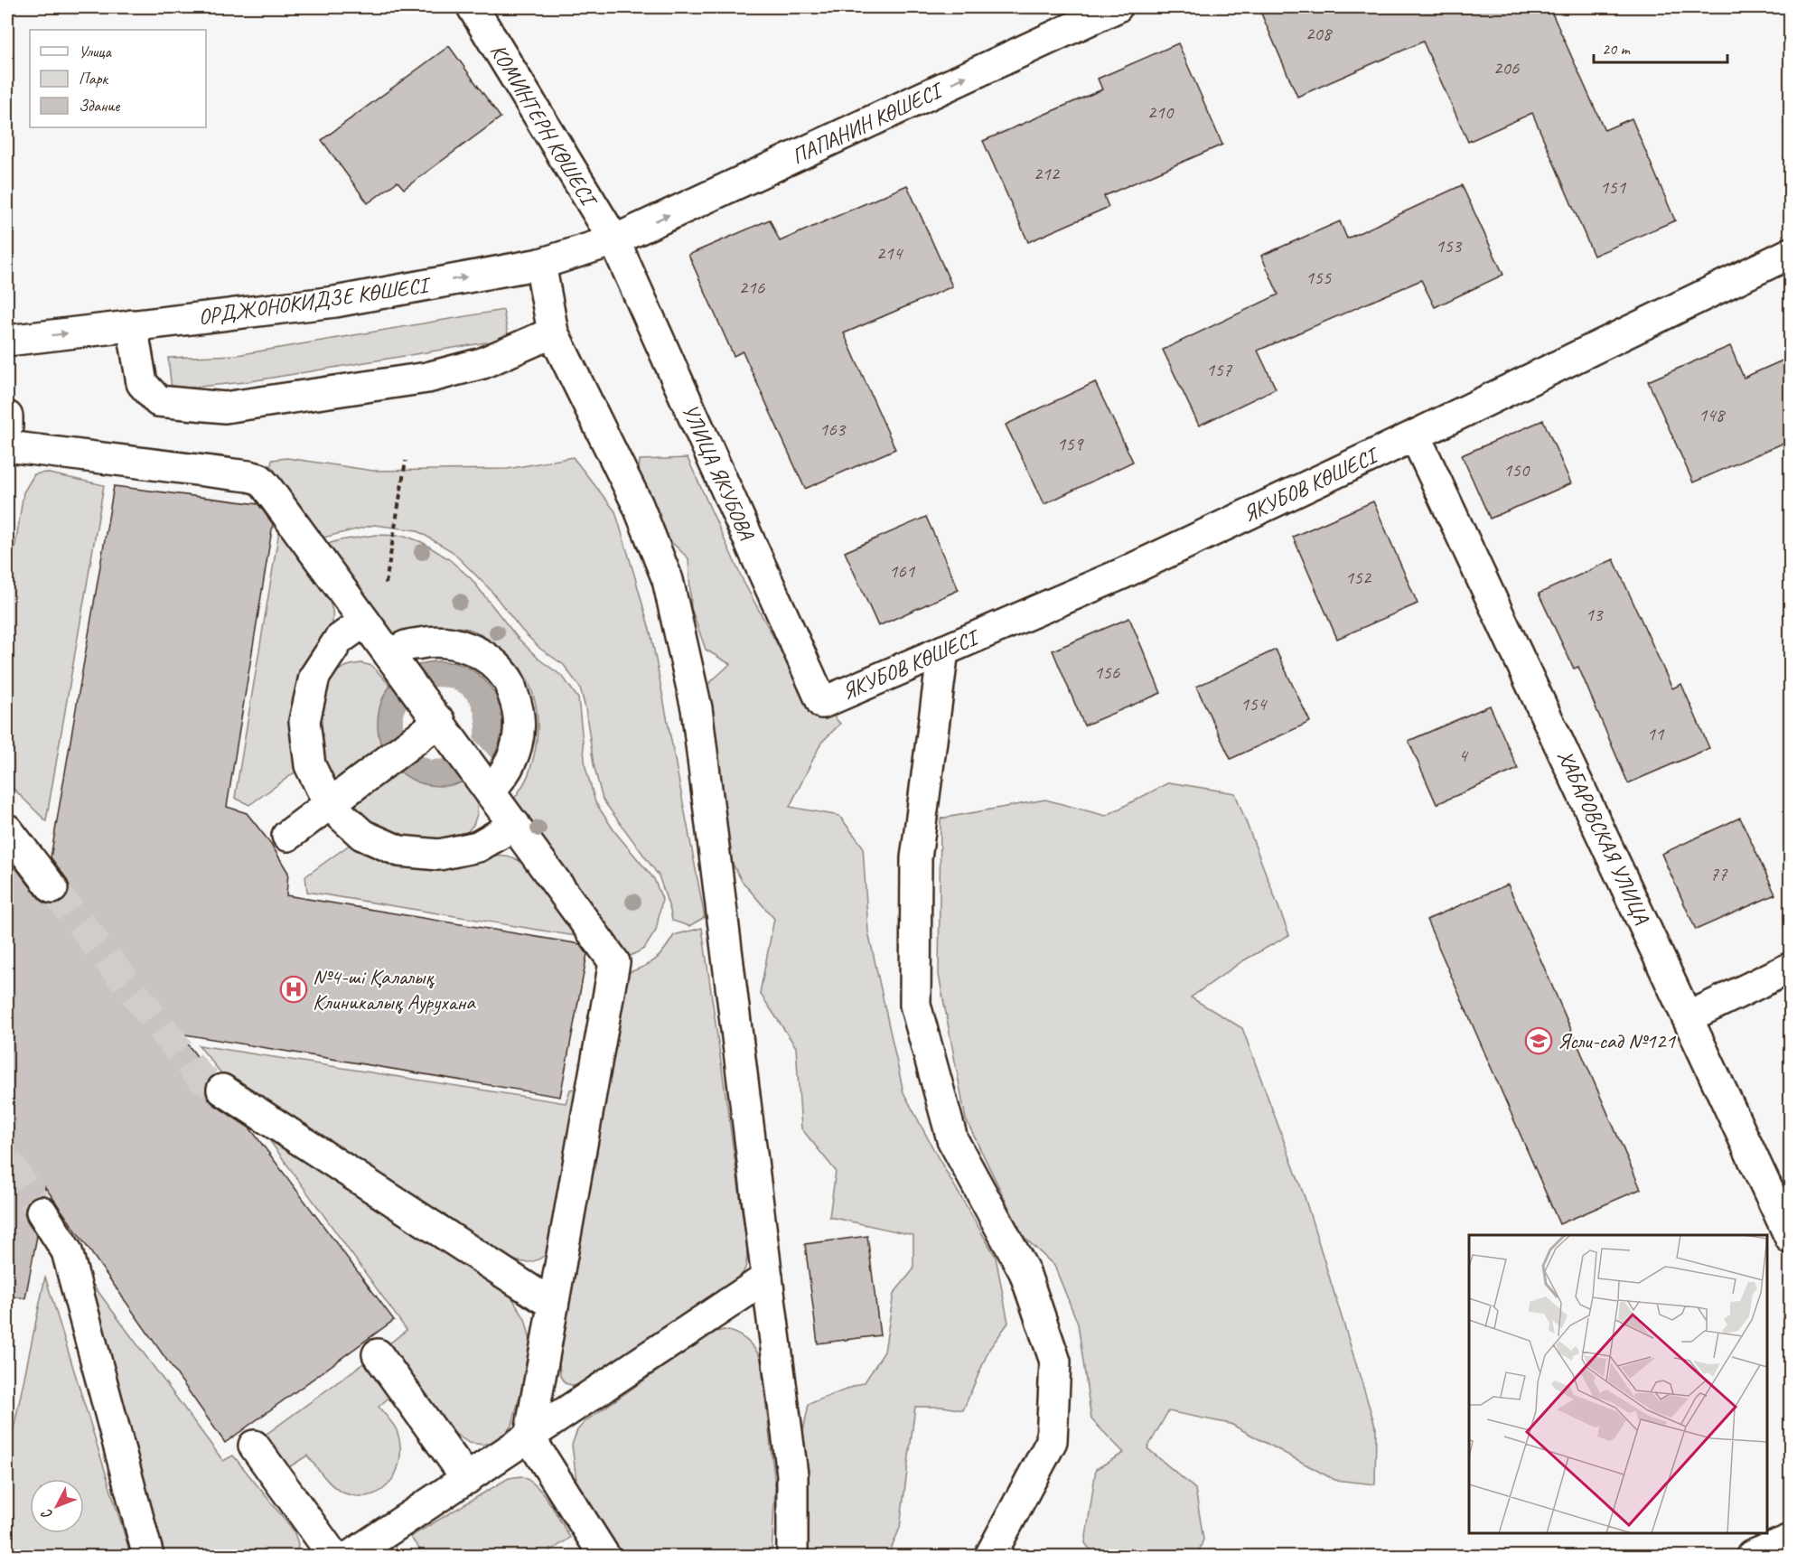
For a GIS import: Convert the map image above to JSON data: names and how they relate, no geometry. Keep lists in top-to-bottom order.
{
  "streets": {
    "street": [
      "КОМИНТЕРН КӨШЕСІ",
      "ПАПАНИН КӨШЕСІ",
      "ОРДЖОНОКИДЗЕ КӨШЕСІ",
      "УЛИЦА ЯКУБОВА",
      "ЯКУБОВ КӨШЕСІ",
      "ХАБАРОВСКАЯ УЛИЦА"
    ]
  },
  "crossings": [
    ["КОМИНТЕРН КӨШЕСІ", "ПАПАНИН КӨШЕСІ"],
    ["КОМИНТЕРН КӨШЕСІ", "ОРДЖОНОКИДЗЕ КӨШЕСІ"],
    ["КОМИНТЕРН КӨШЕСІ", "УЛИЦА ЯКУБОВА"],
    ["ПАПАНИН КӨШЕСІ", "ОРДЖОНОКИДЗЕ КӨШЕСІ"],
    ["ПАПАНИН КӨШЕСІ", "УЛИЦА ЯКУБОВА"],
    ["ОРДЖОНОКИДЗЕ КӨШЕСІ", "УЛИЦА ЯКУБОВА"],
    ["УЛИЦА ЯКУБОВА", "ЯКУБОВ КӨШЕСІ"],
    ["ЯКУБОВ КӨШЕСІ", "ХАБАРОВСКАЯ УЛИЦА"]
  ],
  "one_way": ["ПАПАНИН КӨШЕСІ", "ОРДЖОНОКИДЗЕ КӨШЕСІ"],
  "places": {
    "hospital": ["№4-ші Қалалық Клиникалық Аурухана"],
    "school or university": ["Ясли-сад №121"]
  },
  "house_numbers": [
    "208",
    "206",
    "210",
    "212",
    "151",
    "153",
    "214",
    "155",
    "216",
    "157",
    "148",
    "163",
    "159",
    "150",
    "161",
    "152",
    "13",
    "156",
    "154",
    "11",
    "4",
    "77"
  ],
  "legend": ["Улица", "Парк", "Здание"],
  "scale_bar": "20 m",
  "north": "bottom left"
}
